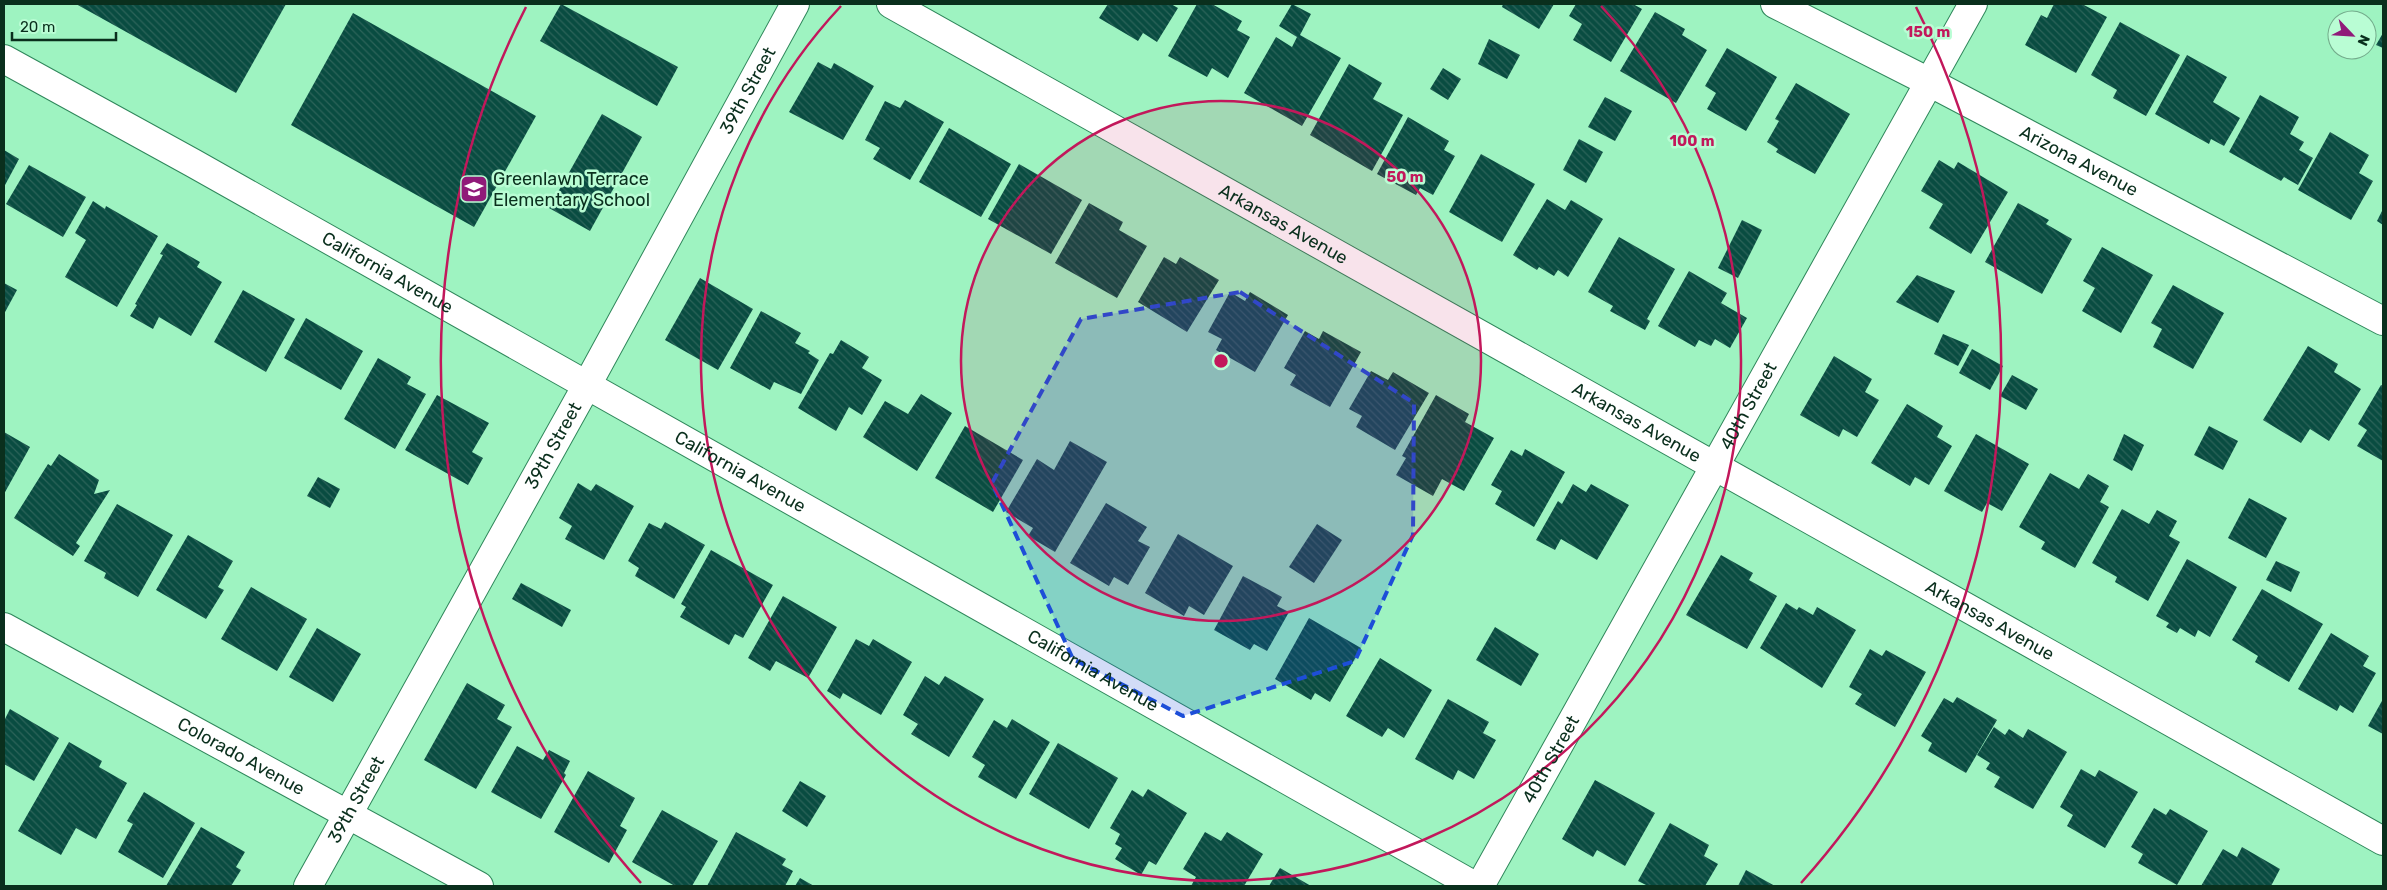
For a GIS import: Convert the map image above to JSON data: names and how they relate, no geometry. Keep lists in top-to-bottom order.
{
  "streets": {
    "street": [
      "39th Street",
      "Arizona Avenue",
      "Arkansas Avenue",
      "California Avenue",
      "40th Street",
      "Colorado Avenue"
    ]
  },
  "crossings": [
    ["39th Street", "California Avenue"],
    ["39th Street", "Colorado Avenue"],
    ["Arizona Avenue", "40th Street"],
    ["Arkansas Avenue", "40th Street"]
  ],
  "places": {
    "school or university": ["Greenlawn Terrace Elementary School"]
  },
  "scale_bar": "20 m",
  "north": "bottom right",
  "rings": ["150 m", "100 m", "50 m"]
}
